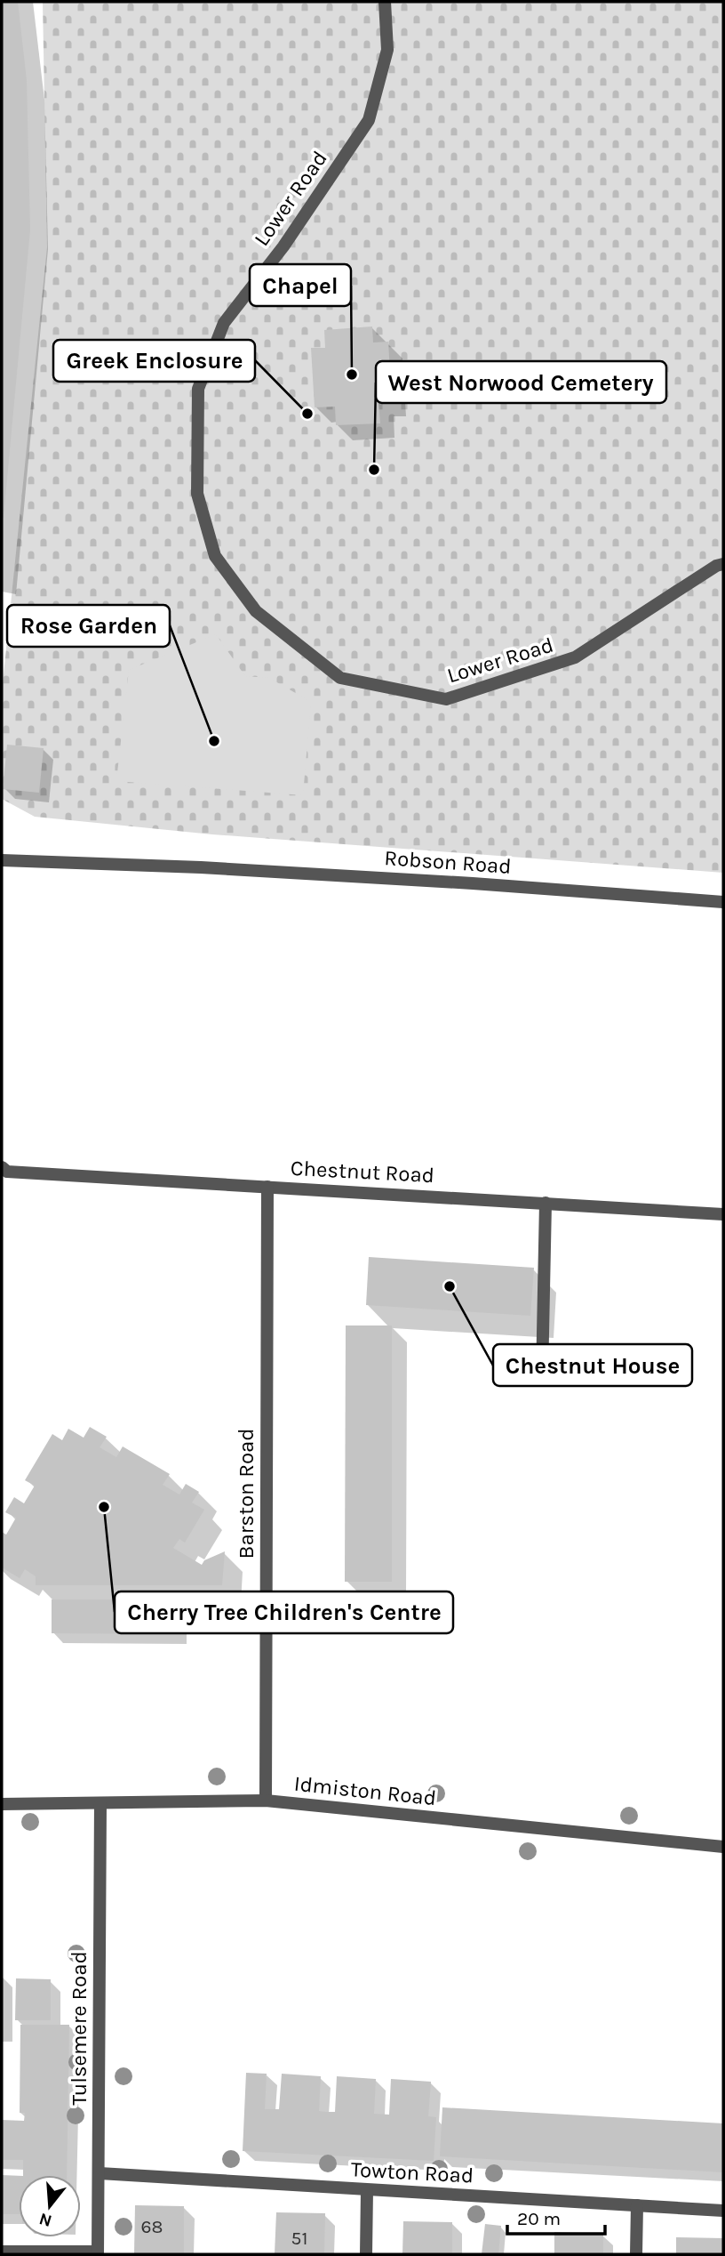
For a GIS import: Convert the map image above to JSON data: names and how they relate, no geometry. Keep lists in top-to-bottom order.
{
  "streets": {
    "street": [
      "Lower Road",
      "Robson Road",
      "Chestnut Road",
      "Barston Road",
      "Idmiston Road",
      "Tulsemere Road",
      "Towton Road"
    ]
  },
  "crossings": [
    ["Chestnut Road", "Barston Road"],
    ["Barston Road", "Idmiston Road"],
    ["Idmiston Road", "Tulsemere Road"],
    ["Tulsemere Road", "Towton Road"]
  ],
  "places": [
    "Chapel",
    "Greek Enclosure",
    "West Norwood Cemetery",
    "Rose Garden",
    "Chestnut House",
    "Cherry Tree Children's Centre"
  ],
  "house_numbers": ["68", "51"],
  "scale_bar": "20 m",
  "north": "bottom"
}
